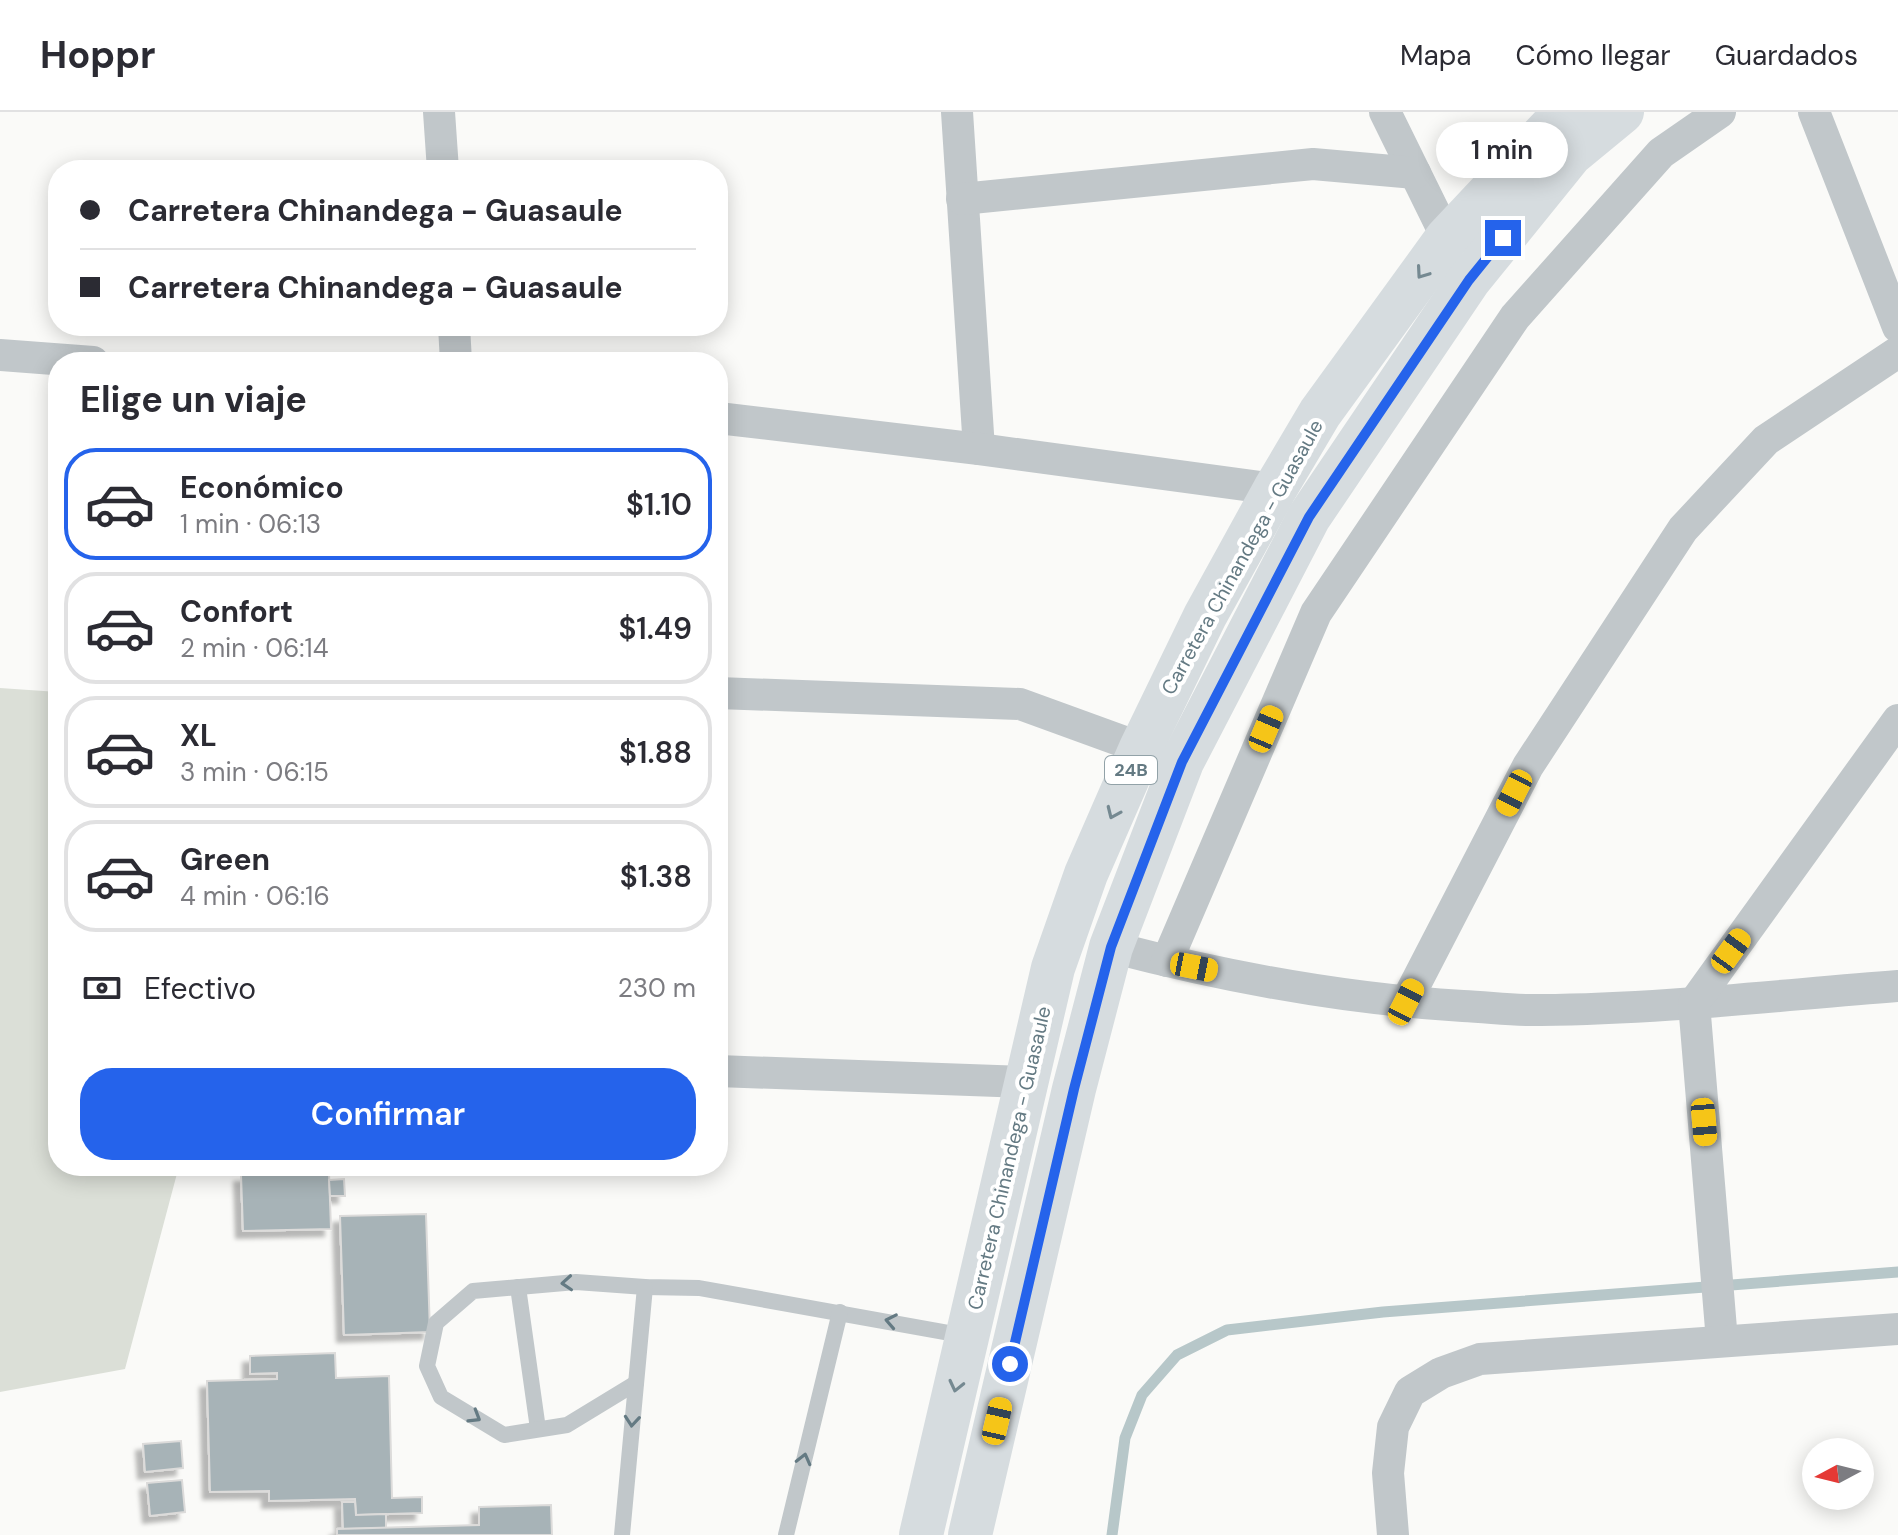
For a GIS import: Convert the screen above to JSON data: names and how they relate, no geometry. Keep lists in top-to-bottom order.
{
  "streets": {
    "highway": ["Carretera Chinandega - Guasaule", "24B"]
  },
  "north": "left",
  "page": {
    "header": "Hoppr",
    "nav": ["Mapa", "Cómo llegar", "Guardados"],
    "bubble": "1 min",
    "banner": ["Carretera Chinandega - Guasaule", "Carretera Chinandega - Guasaule"],
    "heading": "Elige un viaje",
    "list": [
      {
        "name": "Económico",
        "note": "1 min · 06:13",
        "value": "$1.10"
      },
      {
        "name": "Confort",
        "note": "2 min · 06:14",
        "value": "$1.49"
      },
      {
        "name": "XL",
        "note": "3 min · 06:15",
        "value": "$1.88"
      },
      {
        "name": "Green",
        "note": "4 min · 06:16",
        "value": "$1.38"
      }
    ],
    "pay": ["Efectivo", "230 m"],
    "buttons": "Confirmar"
  }
}
